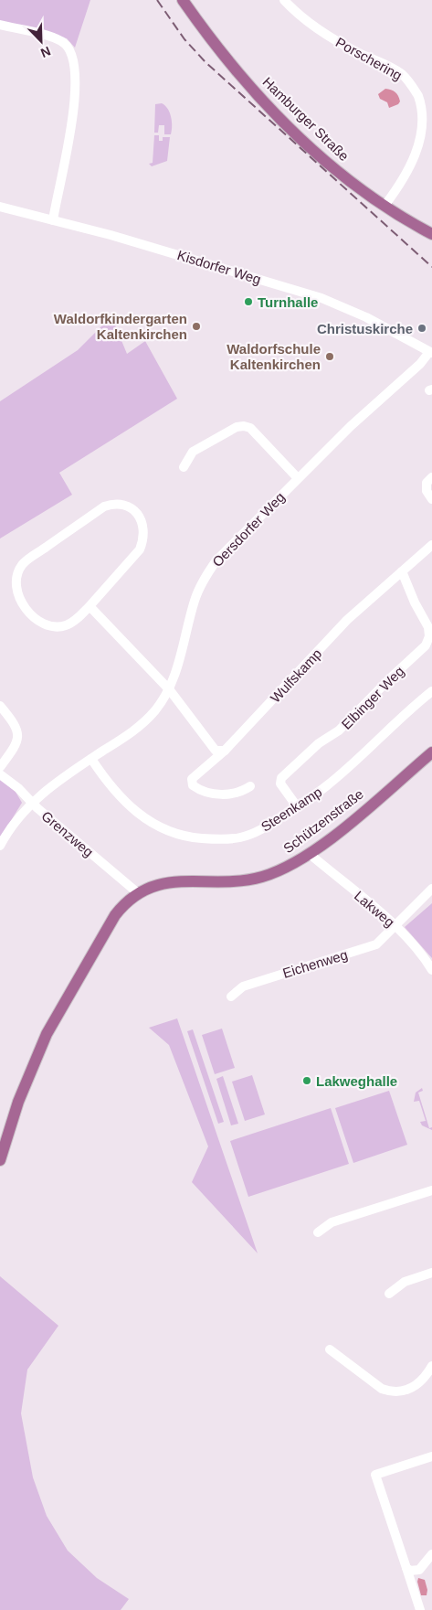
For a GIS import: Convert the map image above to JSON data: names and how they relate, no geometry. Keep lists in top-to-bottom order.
{
  "streets": {
    "main road": ["Hamburger Straße", "Schützenstraße"],
    "street": [
      "Porschering",
      "Kisdorfer Weg",
      "Oersdorfer Weg",
      "Wulfskamp",
      "Elbinger Weg",
      "Steenkamp",
      "Grenzweg",
      "Lakweg",
      "Eichenweg"
    ]
  },
  "crossings": [
    ["Porschering", "Hamburger Straße"],
    ["Kisdorfer Weg", "Oersdorfer Weg"],
    ["Oersdorfer Weg", "Steenkamp"],
    ["Oersdorfer Weg", "Grenzweg"],
    ["Wulfskamp", "Elbinger Weg"],
    ["Elbinger Weg", "Steenkamp"],
    ["Schützenstraße", "Grenzweg"],
    ["Schützenstraße", "Lakweg"],
    ["Lakweg", "Eichenweg"]
  ],
  "places": [
    "Turnhalle",
    "Waldorfkindergarten Kaltenkirchen",
    "Christuskirche",
    "Waldorfschule Kaltenkirchen",
    "Lakweghalle"
  ],
  "north": "bottom right"
}
